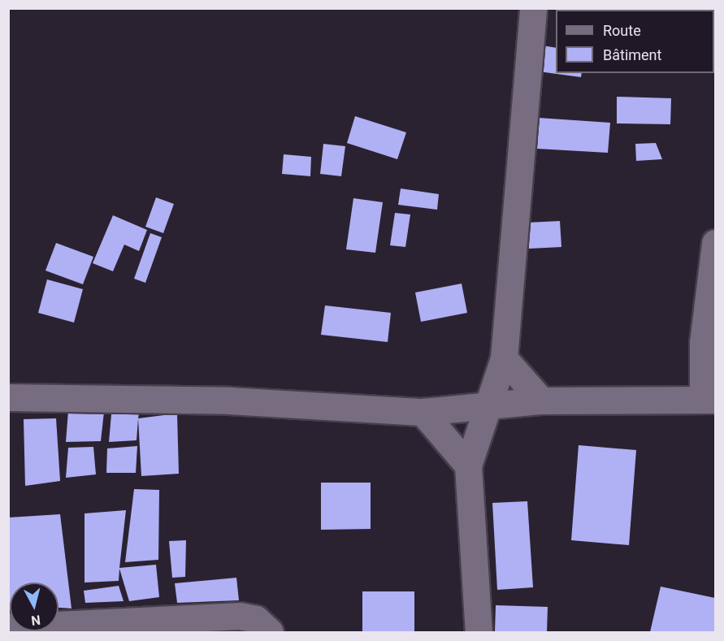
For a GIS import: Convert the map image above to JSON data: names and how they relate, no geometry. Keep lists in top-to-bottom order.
{
  "legend": ["Route", "Bâtiment"],
  "north": "bottom"
}
